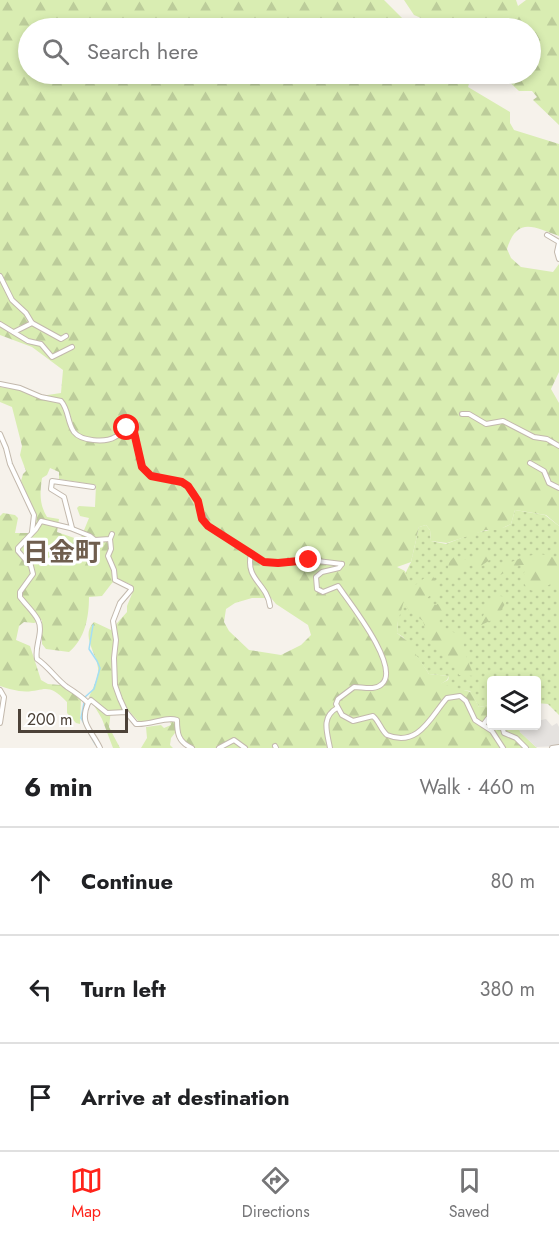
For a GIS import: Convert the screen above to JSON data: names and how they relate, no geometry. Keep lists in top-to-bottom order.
{
  "districts": ["日金町"],
  "scale_bar": "200 m",
  "page": {
    "search": "Search here",
    "scale": "200 m",
    "heading": ["6 min", "Walk · 460 m"],
    "list": [
      ["Continue", "80 m"],
      ["Turn left", "380 m"],
      "Arrive at destination"
    ],
    "nav": ["Map", "Directions", "Saved"]
  }
}
